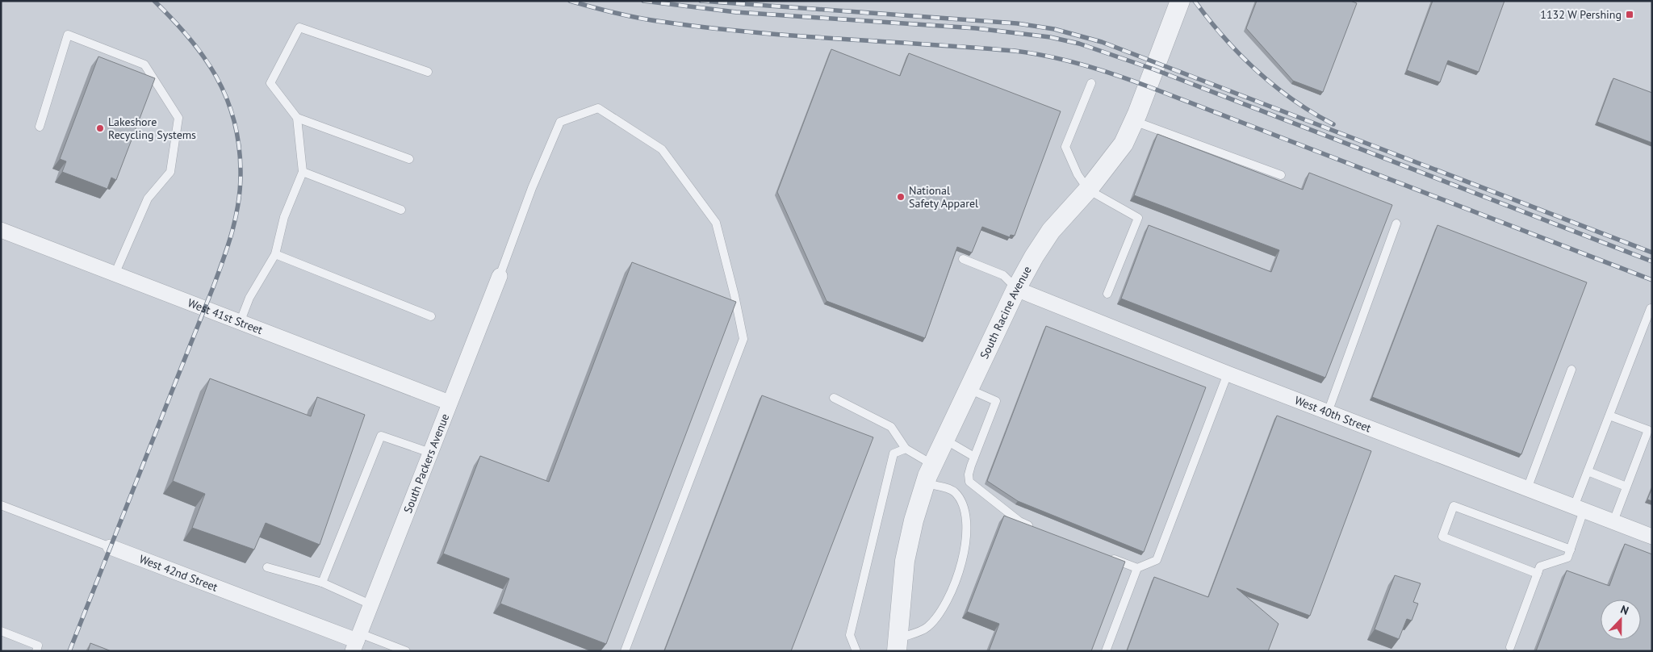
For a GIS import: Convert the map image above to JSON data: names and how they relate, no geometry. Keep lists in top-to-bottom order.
{
  "streets": {
    "street": [
      "South Racine Avenue",
      "West 41st Street",
      "West 40th Street",
      "South Packers Avenue",
      "West 42nd Street"
    ]
  },
  "crossings": [
    ["South Racine Avenue", "West 40th Street"],
    ["West 41st Street", "South Packers Avenue"],
    ["South Packers Avenue", "West 42nd Street"]
  ],
  "places": {
    "transit": ["1132 W Pershing"],
    "other": ["Lakeshore Recycling Systems", "National Safety Apparel"]
  },
  "north": "top"
}
